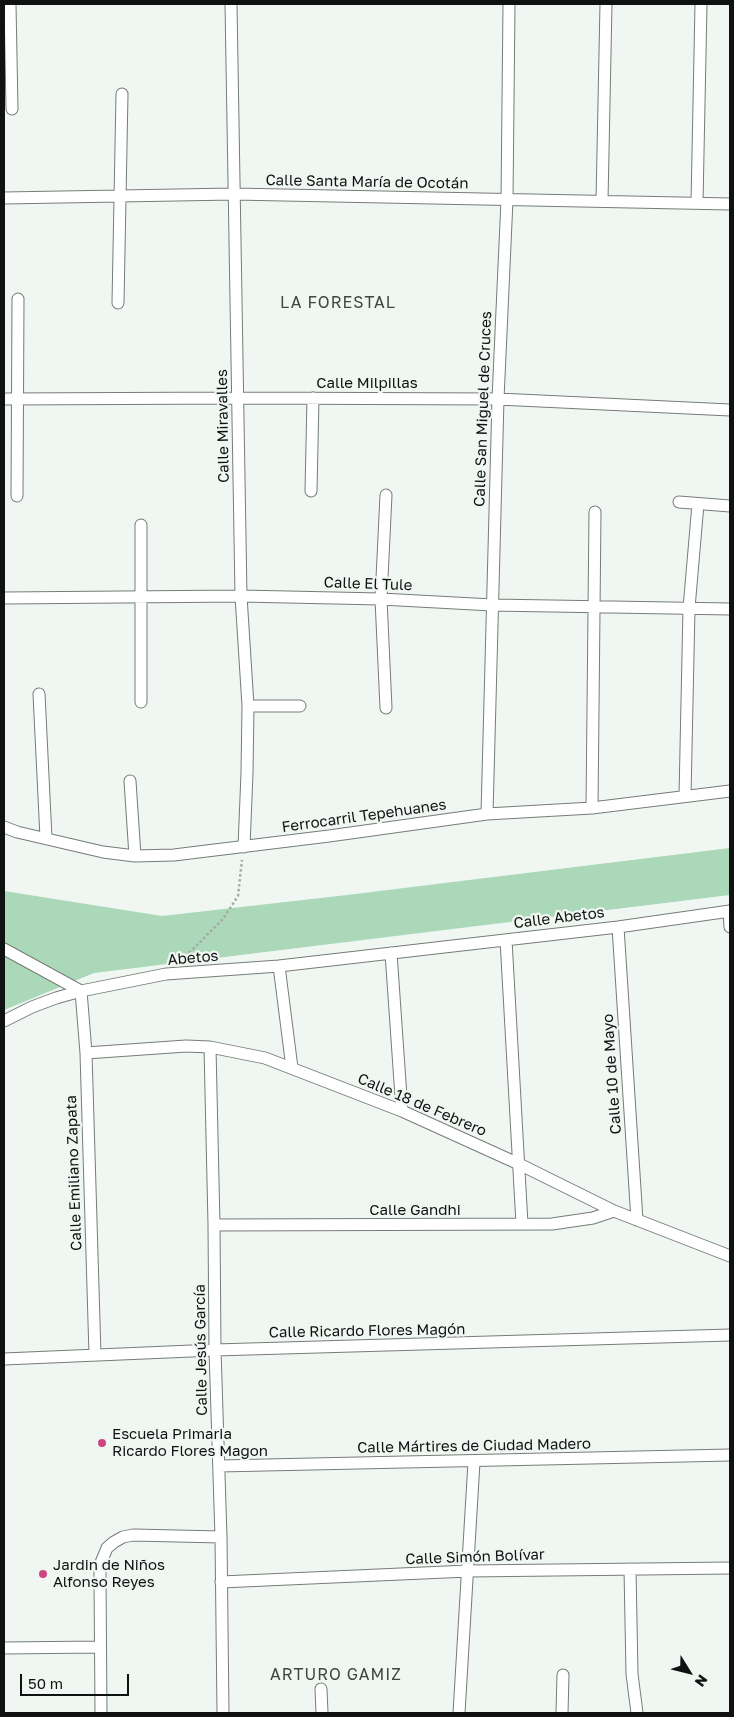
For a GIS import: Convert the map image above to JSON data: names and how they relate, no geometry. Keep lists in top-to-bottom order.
{
  "streets": {
    "street": [
      "Calle Santa María de Ocotán",
      "Calle Milpillas",
      "Calle San Miguel de Cruces",
      "Calle Miravalles",
      "Calle El Tule",
      "Ferrocarril Tepehuanes",
      "Calle Abetos",
      "Abetos",
      "Calle 10 de Mayo",
      "Calle 18 de Febrero",
      "Calle Emiliano Zapata",
      "Calle Gandhi",
      "Calle Ricardo Flores Magón",
      "Calle Jesús García",
      "Calle Mártires de Ciudad Madero",
      "Calle Simón Bolívar"
    ]
  },
  "crossings": [
    ["Calle Santa María de Ocotán", "Calle San Miguel de Cruces"],
    ["Calle Santa María de Ocotán", "Calle Miravalles"],
    ["Calle Milpillas", "Calle San Miguel de Cruces"],
    ["Calle Milpillas", "Calle Miravalles"],
    ["Calle San Miguel de Cruces", "Calle El Tule"],
    ["Calle San Miguel de Cruces", "Ferrocarril Tepehuanes"],
    ["Calle Miravalles", "Calle El Tule"],
    ["Calle Miravalles", "Ferrocarril Tepehuanes"],
    ["Calle Abetos", "Abetos"],
    ["Calle Abetos", "Calle 10 de Mayo"],
    ["Abetos", "Calle Emiliano Zapata"],
    ["Calle 10 de Mayo", "Calle 18 de Febrero"],
    ["Calle 18 de Febrero", "Calle Emiliano Zapata"],
    ["Calle 18 de Febrero", "Calle Gandhi"],
    ["Calle 18 de Febrero", "Calle Jesús García"],
    ["Calle Emiliano Zapata", "Calle Ricardo Flores Magón"],
    ["Calle Gandhi", "Calle Jesús García"],
    ["Calle Ricardo Flores Magón", "Calle Jesús García"],
    ["Calle Jesús García", "Calle Mártires de Ciudad Madero"],
    ["Calle Jesús García", "Calle Simón Bolívar"]
  ],
  "districts": ["LA FORESTAL", "ARTURO GAMIZ"],
  "places": ["Escuela Primaria Ricardo Flores Magon", "Jardin de Niños Alfonso Reyes"],
  "scale_bar": "50 m",
  "north": "bottom right"
}
